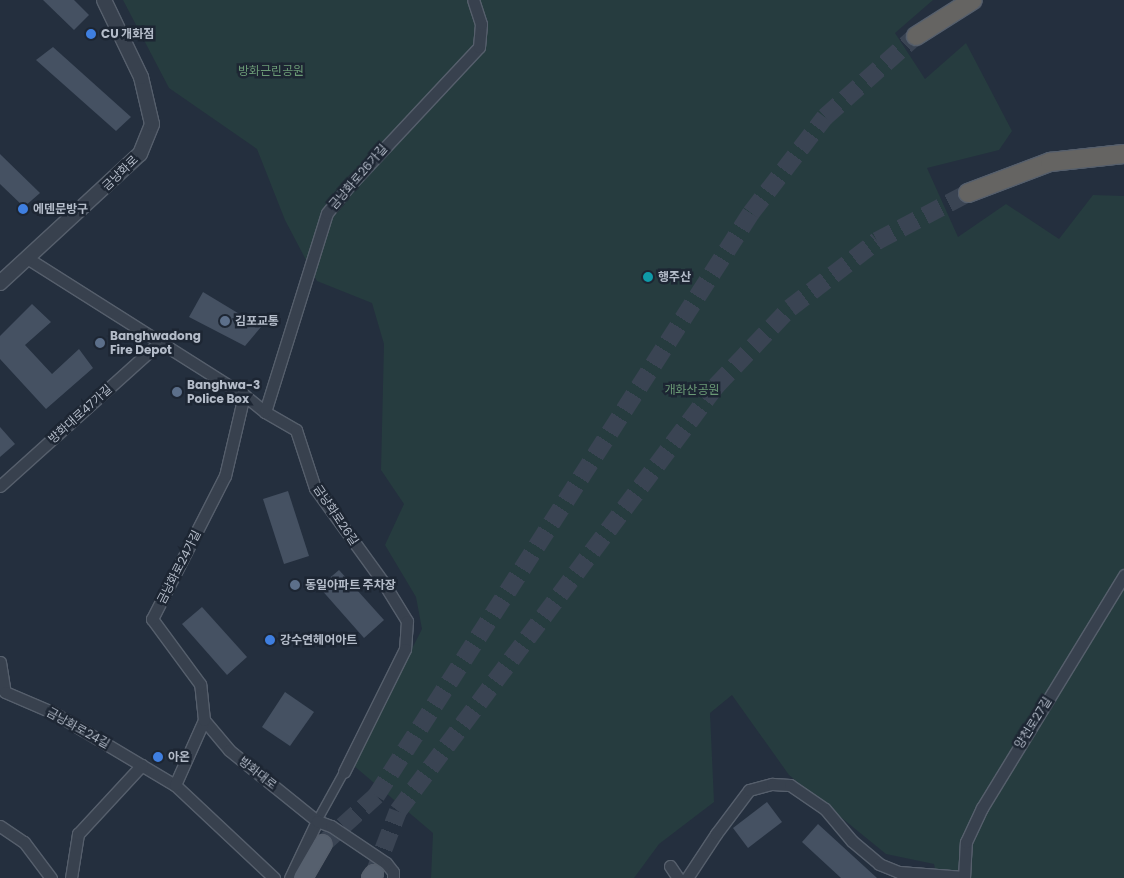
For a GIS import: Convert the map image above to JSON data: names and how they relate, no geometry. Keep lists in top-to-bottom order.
{
  "streets": {
    "street": [
      "금낭화로",
      "금낭화로26가길",
      "방화대로47가길",
      "금낭화로26길",
      "금낭화로24가길",
      "양천로27길",
      "금낭화로24길",
      "방화대로"
    ]
  },
  "crossings": [
    ["금낭화로", "금낭화로26길"],
    ["금낭화로26가길", "금낭화로26길"],
    ["방화대로47가길", "금낭화로26길"],
    ["금낭화로26길", "금낭화로24가길"],
    ["금낭화로24가길", "방화대로"]
  ],
  "parks": ["방화근린공원", "개화산공원"],
  "places": [
    "CU 개화점",
    "에덴문방구",
    "행주산",
    "김포교통",
    "Banghwadong Fire Depot",
    "Banghwa-3 Police Box",
    "동일아파트 주차장",
    "강수연헤어아트",
    "아온"
  ]
}
